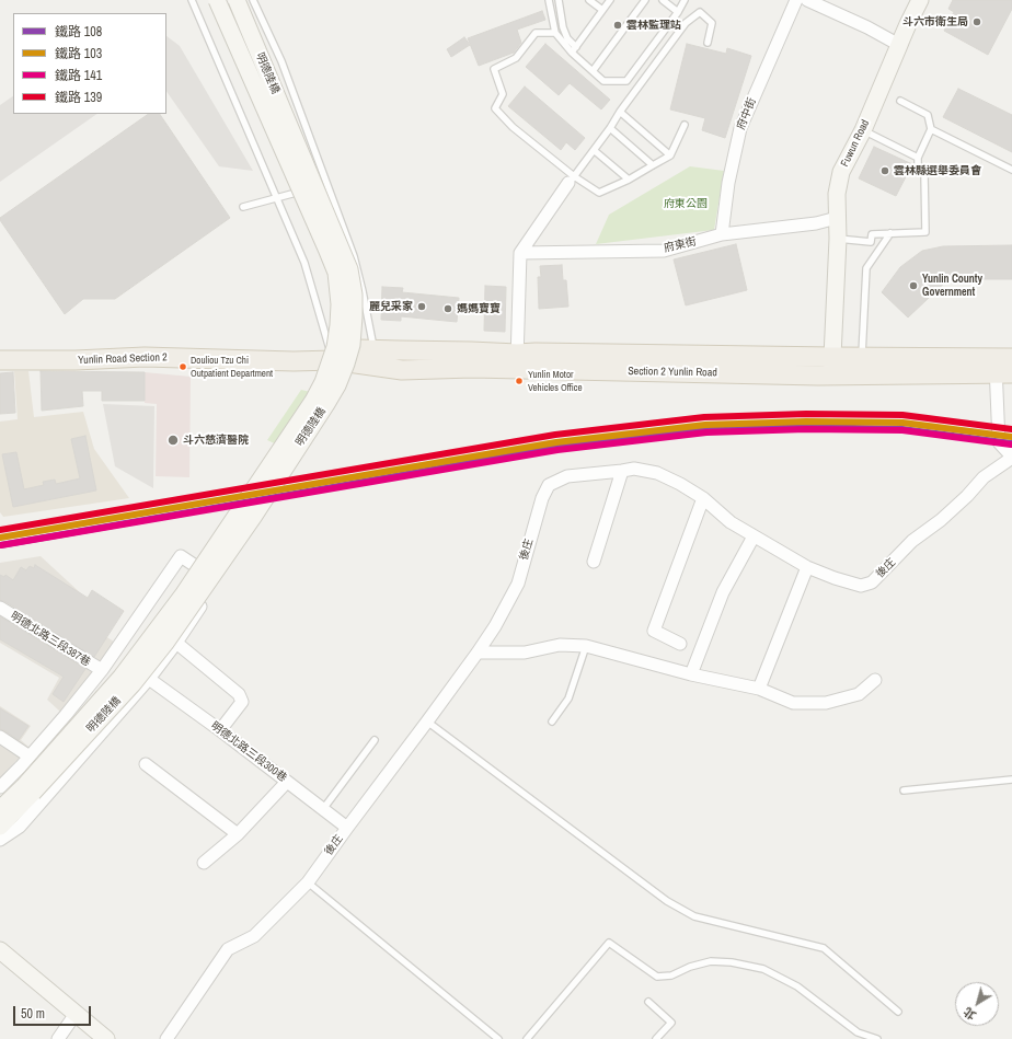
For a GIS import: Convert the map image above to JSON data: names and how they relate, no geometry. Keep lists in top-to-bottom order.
{
  "streets": {
    "main road": [
      "明德陸橋",
      "Fuwun Road",
      "Yunlin Road Section 2",
      "Section 2 Yunlin Road"
    ],
    "street": [
      "府中街",
      "府東街",
      "後庄",
      "明德北路三段387巷",
      "明德北路三段300巷"
    ]
  },
  "crossings": [
    ["府中街", "府東街"],
    ["Fuwun Road", "府東街"],
    ["Fuwun Road", "Section 2 Yunlin Road"],
    ["Yunlin Road Section 2", "Section 2 Yunlin Road"],
    ["Section 2 Yunlin Road", "後庄"],
    ["後庄", "明德北路三段300巷"]
  ],
  "parks": ["府東公園"],
  "places": [
    "斗六市衛生局",
    "雲林監理站",
    "雲林縣選舉委員會",
    "Yunlin County Government",
    "麗兒采家",
    "媽媽寶寶",
    "Douliou Tzu Chi Outpatient Department",
    "Yunlin Motor Vehicles Office",
    "斗六慈濟醫院"
  ],
  "lines": [
    "rail line 139",
    "rail line 103",
    "rail line 108",
    "rail line 141"
  ],
  "legend": [
    "鐵路 108",
    "鐵路 103",
    "鐵路 141",
    "鐵路 139"
  ],
  "scale_bar": "50 m",
  "north": "bottom left"
}
